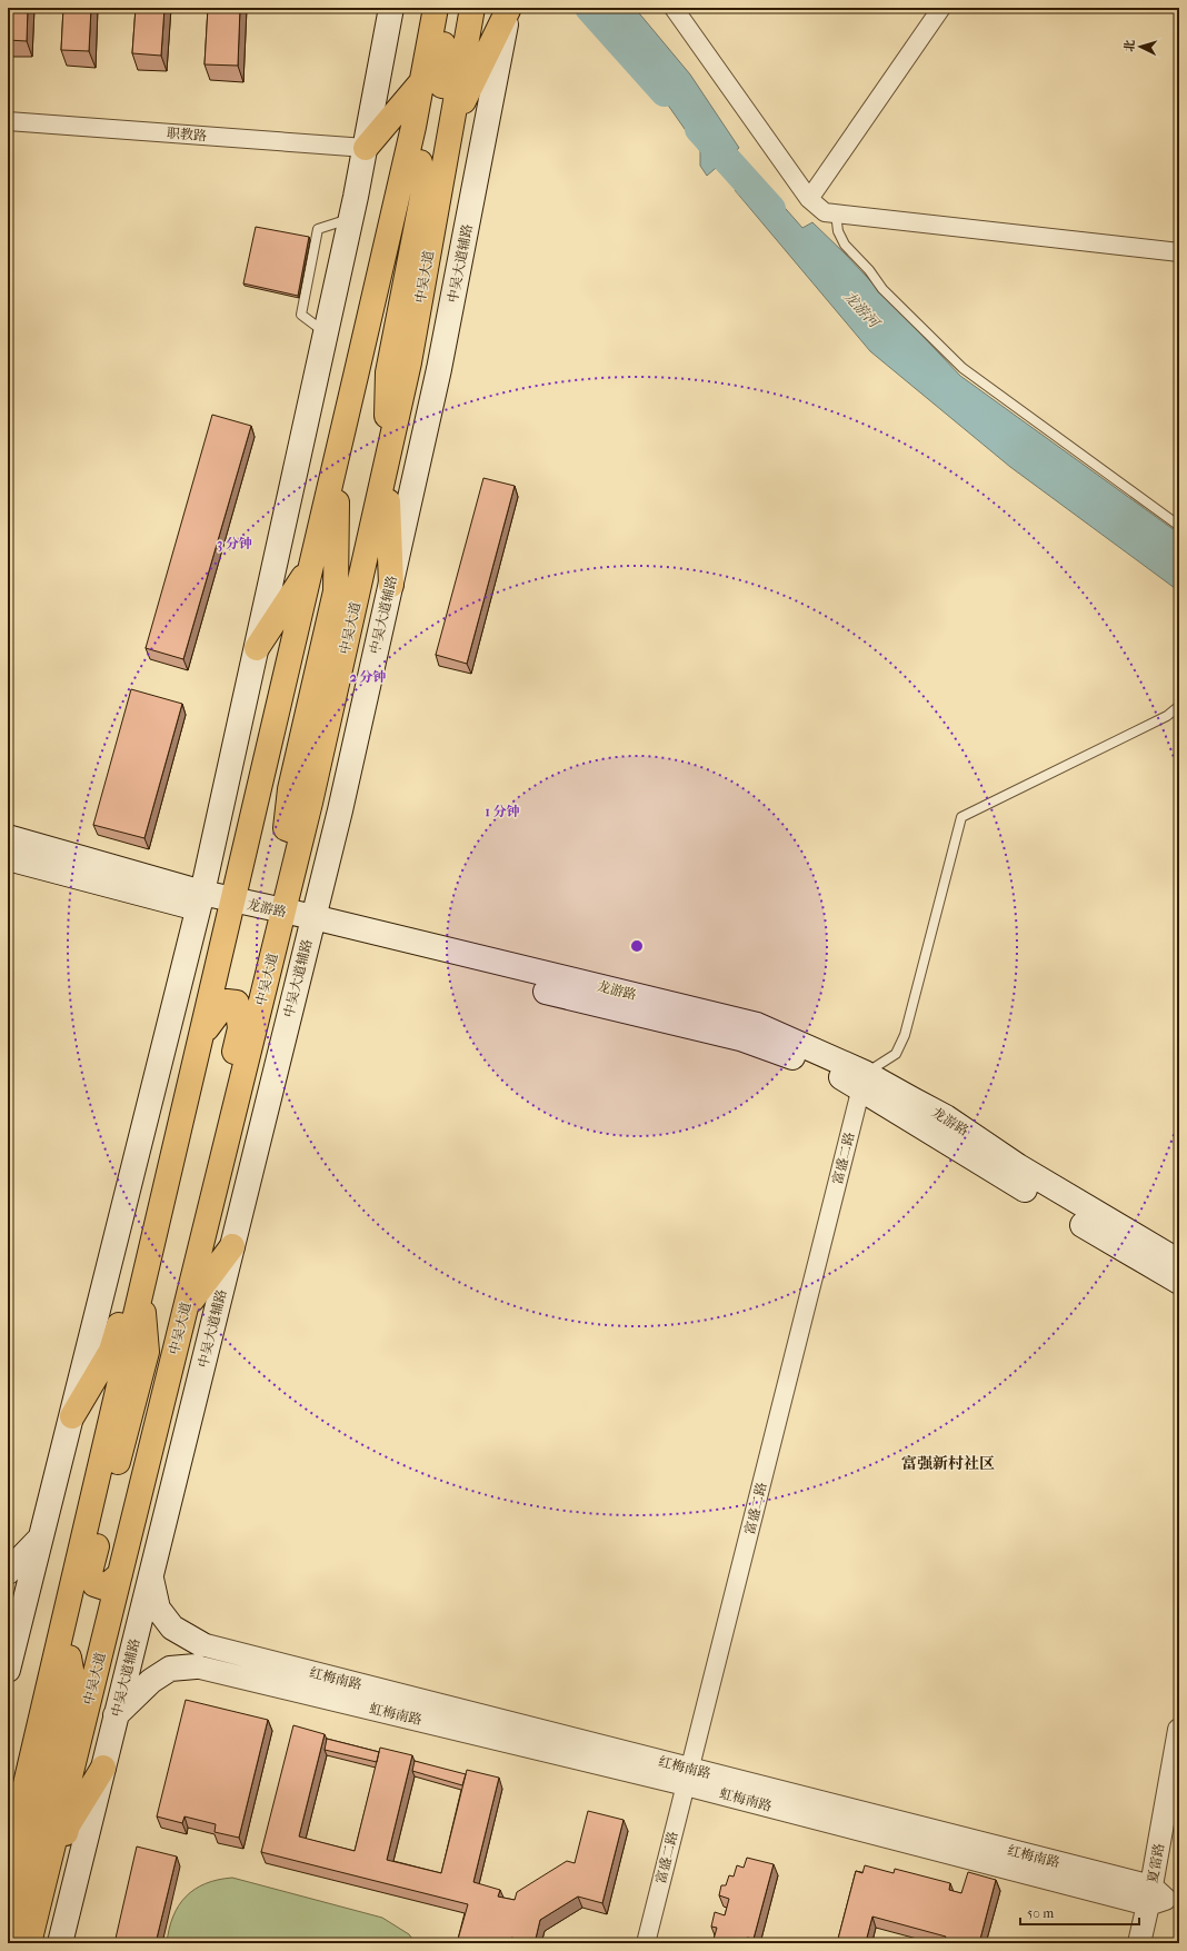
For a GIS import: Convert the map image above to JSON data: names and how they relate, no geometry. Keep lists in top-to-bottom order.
{
  "streets": {
    "main road": ["中吴大道辅路", "中吴大道", "龙游路"],
    "street": [
      "职教路",
      "富盛二路",
      "红梅南路",
      "虹梅南路",
      "夏雷路"
    ]
  },
  "crossings": [
    ["中吴大道辅路", "龙游路"],
    ["中吴大道", "龙游路"],
    ["龙游路", "富盛二路"],
    ["富盛二路", "红梅南路"],
    ["富盛二路", "虹梅南路"],
    ["红梅南路", "虹梅南路"],
    ["红梅南路", "夏雷路"]
  ],
  "districts": ["富强新村社区"],
  "water": ["龙游河"],
  "scale_bar": "50 m",
  "north": "left",
  "rings": ["3 分钟", "2 分钟", "1 分钟"]
}
